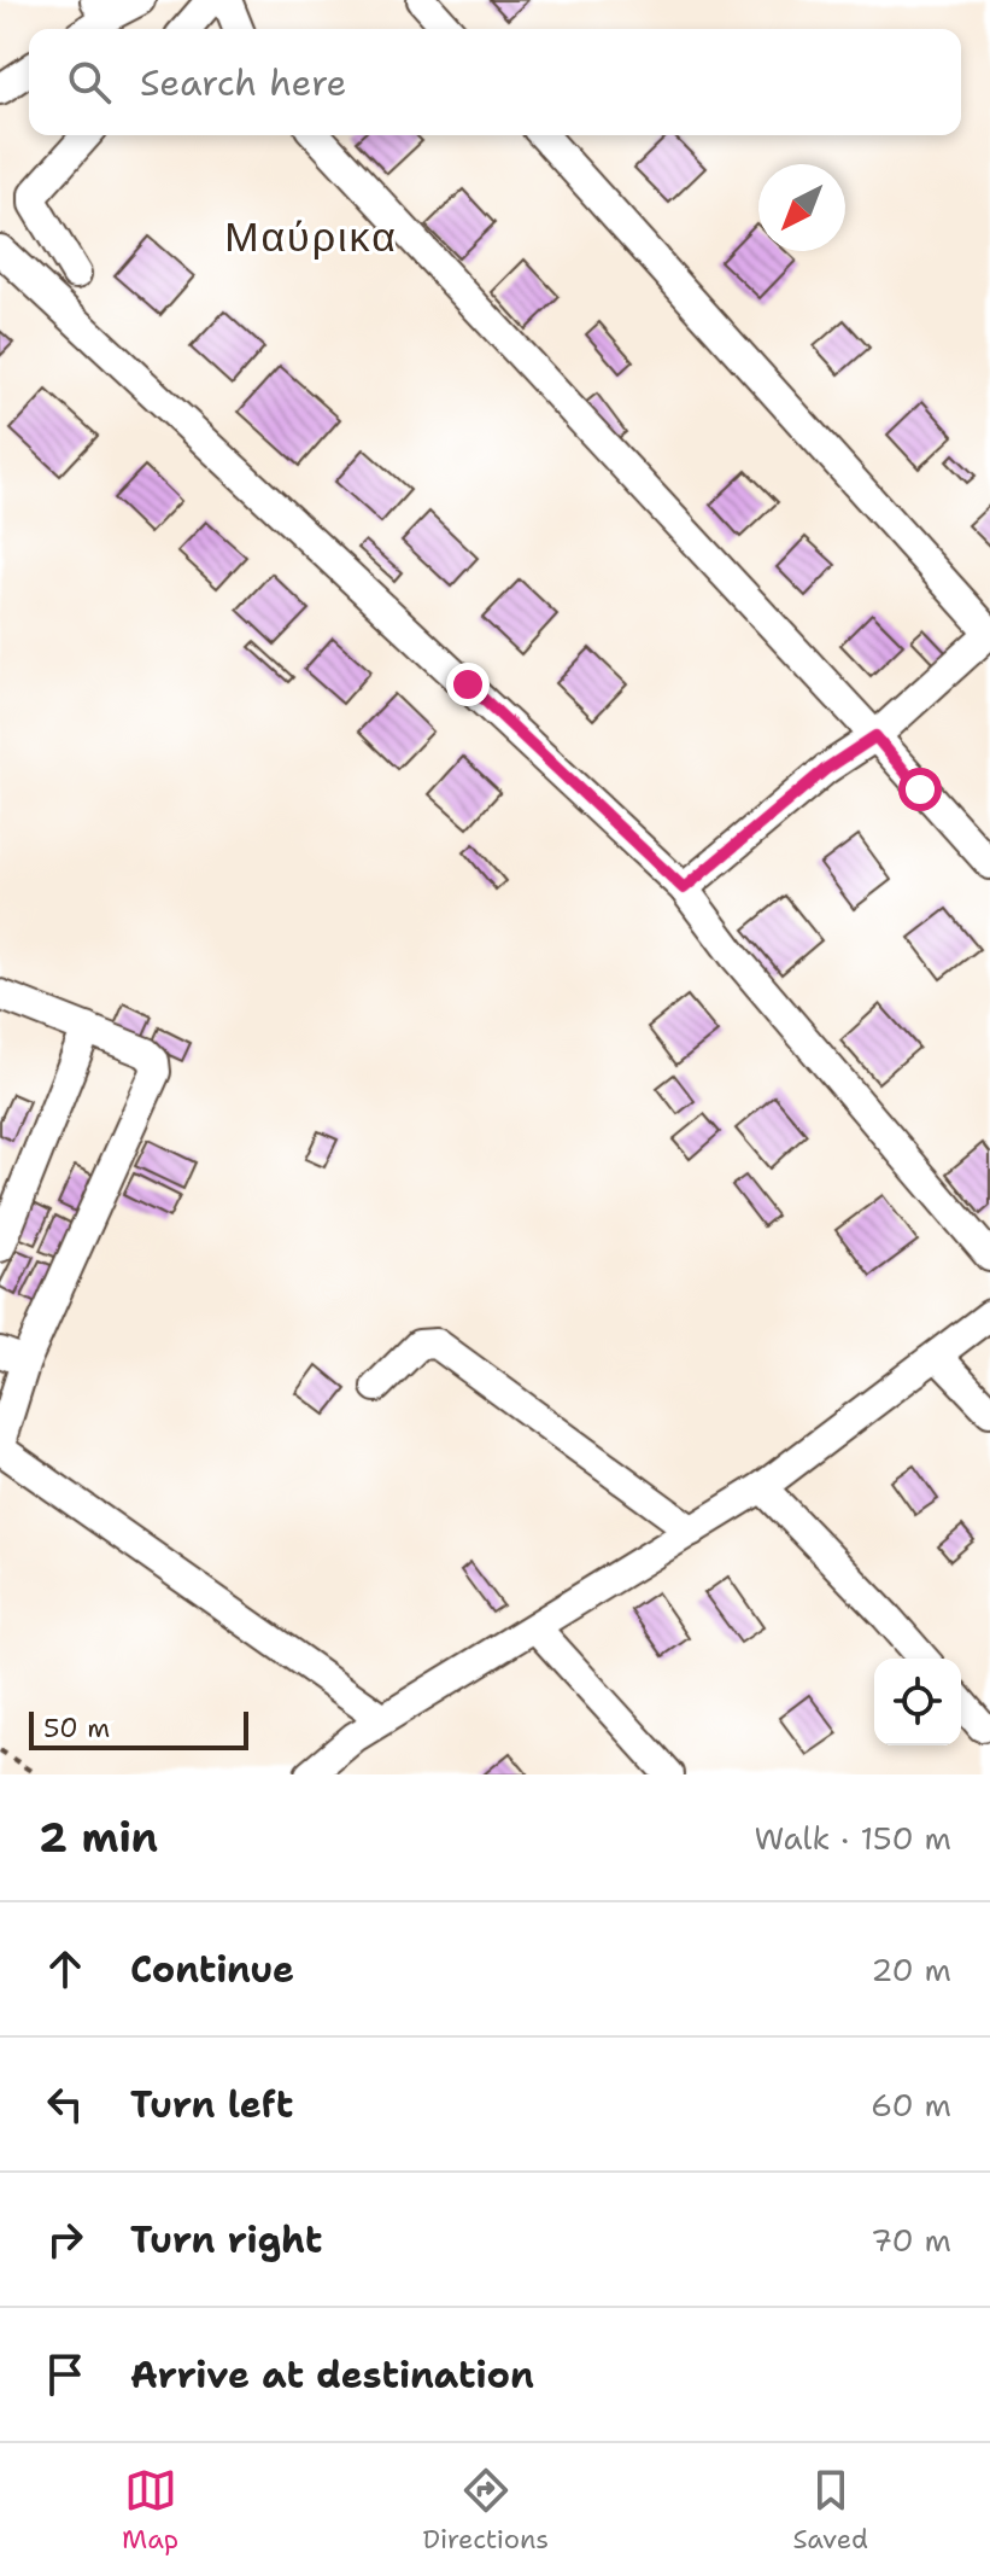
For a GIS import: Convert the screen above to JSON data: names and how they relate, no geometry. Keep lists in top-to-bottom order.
{
  "districts": ["Μαύρικα"],
  "scale_bar": "50 m",
  "north": "bottom left",
  "page": {
    "search": "Search here",
    "scale": "50 m",
    "heading": ["2 min", "Walk · 150 m"],
    "list": [
      ["Continue", "20 m"],
      ["Turn left", "60 m"],
      ["Turn right", "70 m"],
      "Arrive at destination"
    ],
    "nav": ["Map", "Directions", "Saved"]
  }
}
